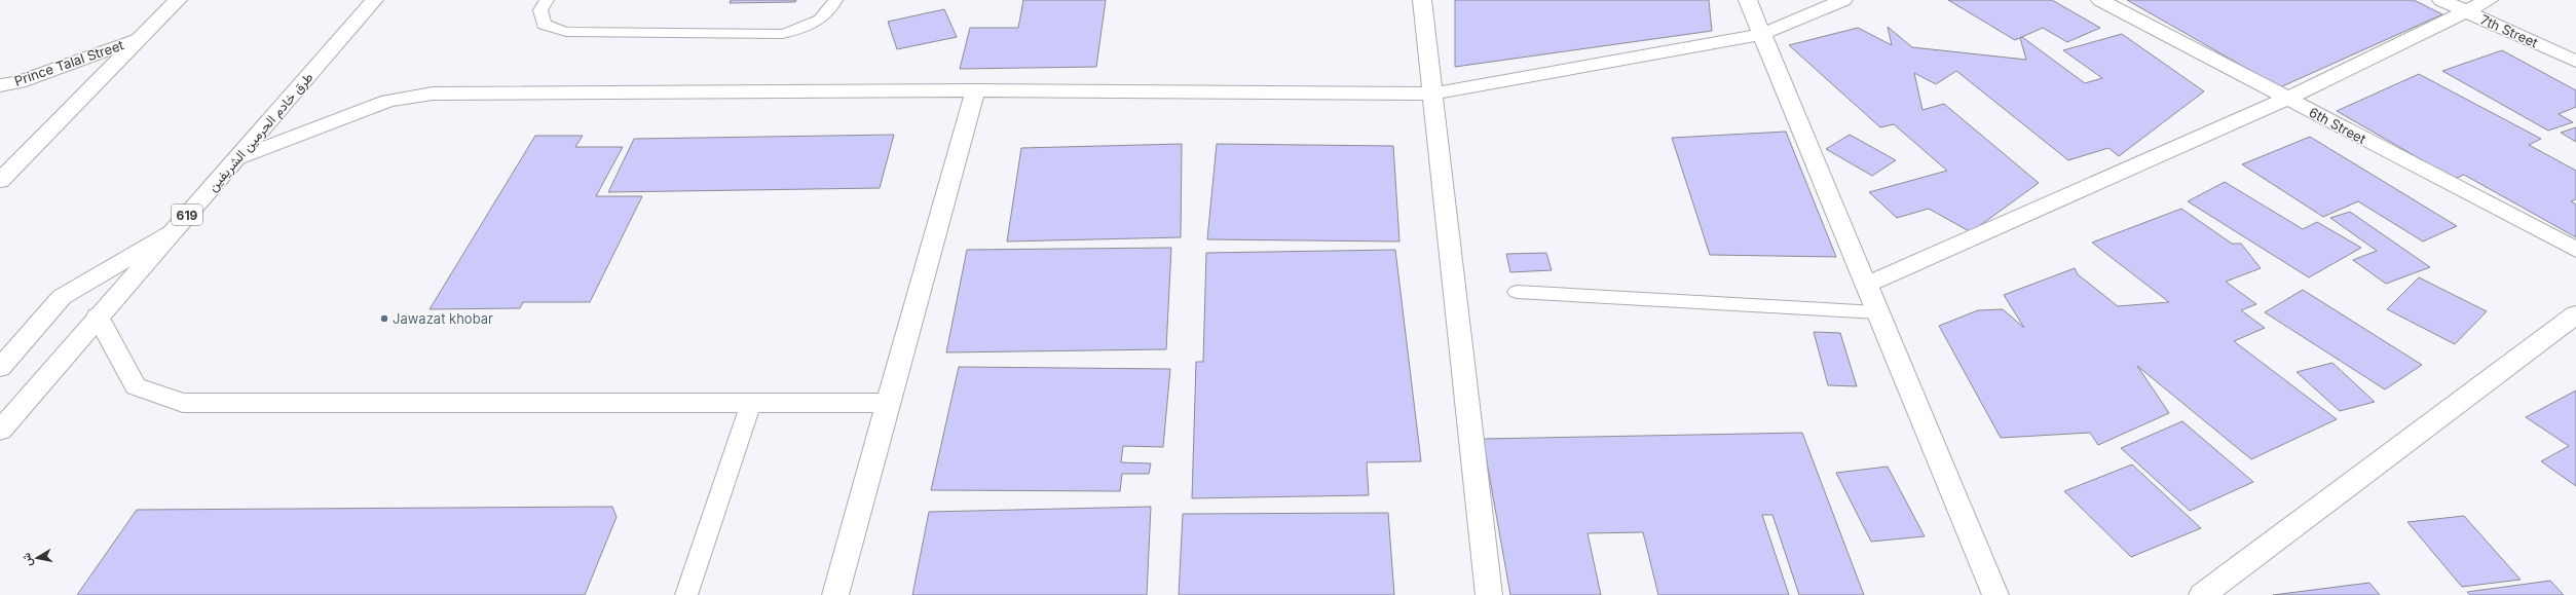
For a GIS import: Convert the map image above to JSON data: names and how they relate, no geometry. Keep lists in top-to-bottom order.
{
  "streets": {
    "main road": [
      "7th Street",
      "Prince Talal Street",
      "6th Street",
      "طرق خادم الحرمين الشريفين",
      "619"
    ]
  },
  "places": ["Jawazat khobar"],
  "north": "left"
}
